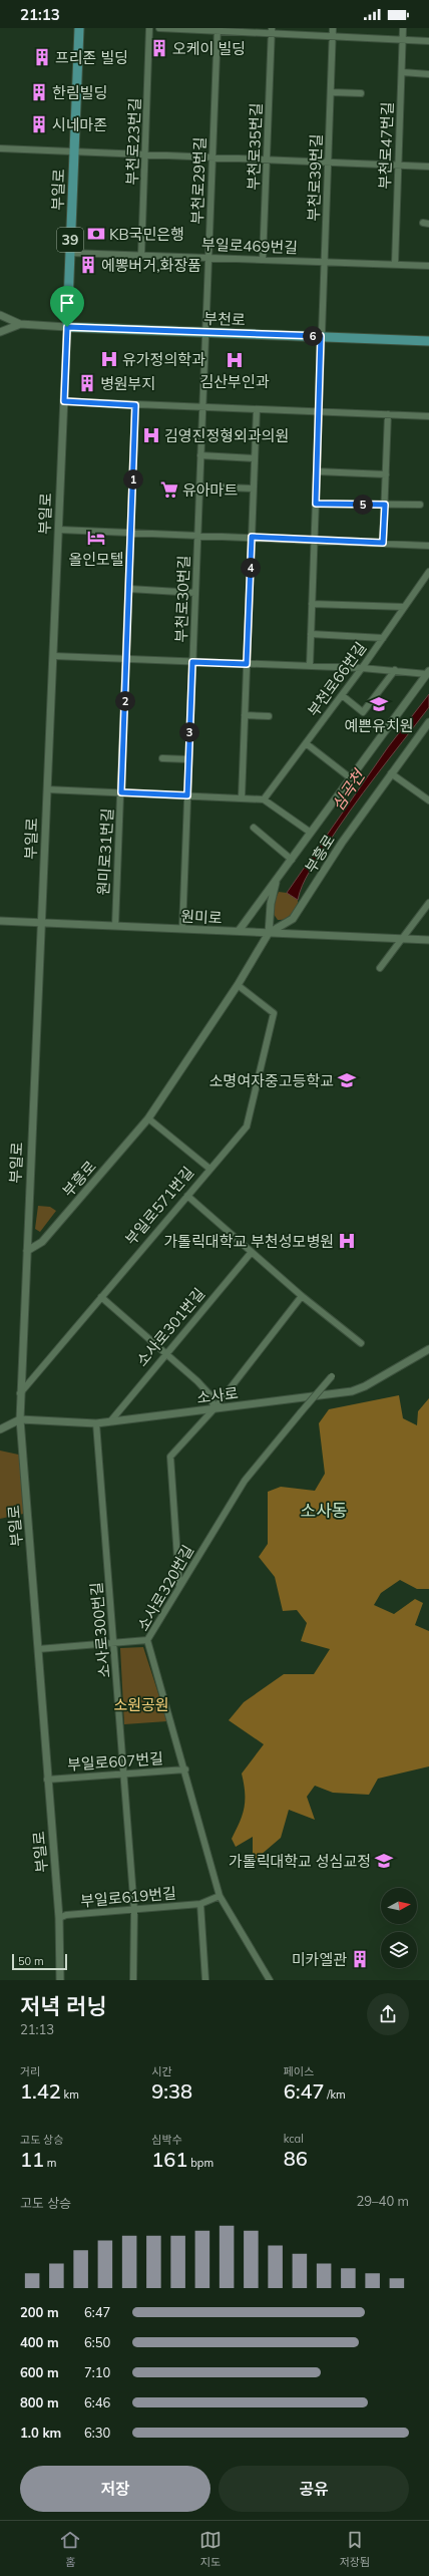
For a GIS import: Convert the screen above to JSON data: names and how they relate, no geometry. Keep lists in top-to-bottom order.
{
  "streets": {
    "main road": ["부일로", "39", "부천로"],
    "street": [
      "부천로23번길",
      "부천로47번길",
      "부천로35번길",
      "부천로39번길",
      "부천로29번길",
      "부일로469번길",
      "부천로30번길",
      "부천로66번길",
      "원미로31번길",
      "부흥로",
      "원미로",
      "부일로571번길",
      "소사로301번길",
      "소사로",
      "소사로320번길",
      "소사로300번길",
      "부일로607번길",
      "부일로619번길"
    ]
  },
  "crossings": [
    ["부천로23번길", "부일로469번길"],
    ["부천로47번길", "부일로469번길"],
    ["부천로35번길", "부일로469번길"],
    ["부천로39번길", "부일로469번길"],
    ["부천로39번길", "부천로"],
    ["부천로29번길", "부일로469번길"],
    ["부천로29번길", "부천로"],
    ["부천로29번길", "부천로30번길"],
    ["부일로", "부일로469번길"],
    ["부일로", "부천로"],
    ["부일로", "부흥로"],
    ["부일로", "원미로"],
    ["부일로", "부일로571번길"],
    ["부일로", "소사로"],
    ["부일로", "부일로607번길"],
    ["부일로", "부일로619번길"],
    ["부천로", "부천로30번길"],
    ["부천로30번길", "원미로"],
    ["원미로31번길", "원미로"],
    ["부흥로", "원미로"],
    ["부흥로", "부일로571번길"],
    ["소사로301번길", "소사로"],
    ["소사로", "소사로300번길"],
    ["소사로320번길", "부일로607번길"],
    ["소사로320번길", "부일로619번길"],
    ["소사로300번길", "부일로607번길"],
    ["소사로300번길", "부일로619번길"]
  ],
  "districts": ["소사동"],
  "water": ["심곡천"],
  "parks": ["소원공원"],
  "places": {
    "building": [
      "오케이 빌딩",
      "프리존 빌딩",
      "한림빌딩",
      "시네마존",
      "에뽕버거,화장품",
      "병원부지",
      "미카엘관"
    ],
    "bank": ["KB국민은행"],
    "hospital": [
      "유가정의학과",
      "김산부인과",
      "김영진정형외과의원",
      "가톨릭대학교 부천성모병원"
    ],
    "supermarket": ["유아마트"],
    "hotel": ["올인모텔"],
    "school or university": ["예쁜유치원", "소명여자중고등학교", "가톨릭대학교 성심교정"]
  },
  "scale_bar": "50 m",
  "north": "right",
  "page": {
    "status": "21:13",
    "pins": [
      "6",
      "1",
      "5",
      "4",
      "2",
      "3"
    ],
    "scale": "50 m",
    "heading": ["저녁 러닝", "21:13"],
    "stats": [
      ["거리", "1.42 km"],
      ["시간", "9:38"],
      ["페이스", "6:47 /km"],
      ["고도 상승", "11 m"],
      ["심박수", "161 bpm"],
      ["kcal", "86"]
    ],
    "chart": ["고도 상승", "29–40 m"],
    "list": [
      {
        "name": "200 m",
        "note": "6:47"
      },
      {
        "name": "400 m",
        "note": "6:50"
      },
      {
        "name": "600 m",
        "note": "7:10"
      },
      {
        "name": "800 m",
        "note": "6:46"
      },
      {
        "name": "1.0 km",
        "note": "6:30"
      }
    ],
    "buttons": ["저장", "공유"],
    "tabs": ["홈", "지도", "저장됨"]
  }
}
